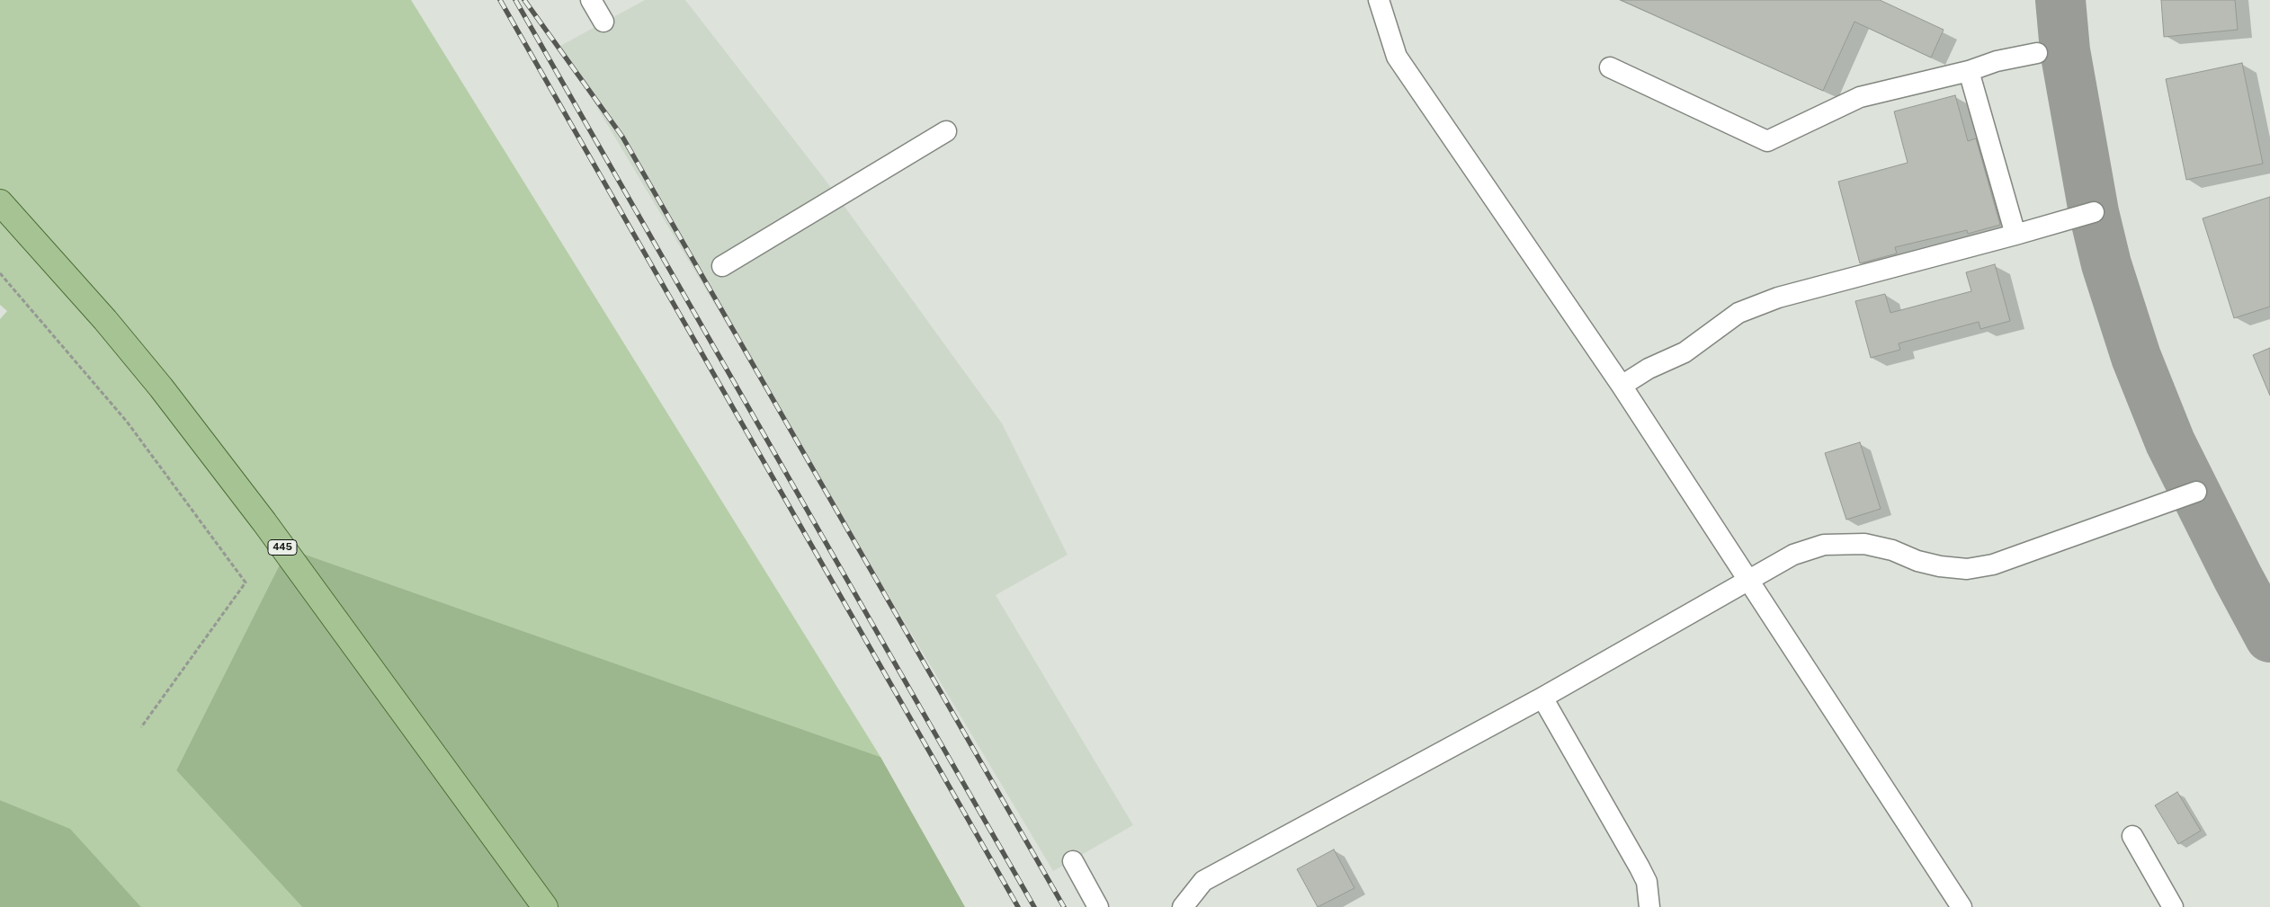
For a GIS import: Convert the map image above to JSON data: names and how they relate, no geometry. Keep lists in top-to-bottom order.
{
  "streets": {
    "main road": ["445"]
  }
}
